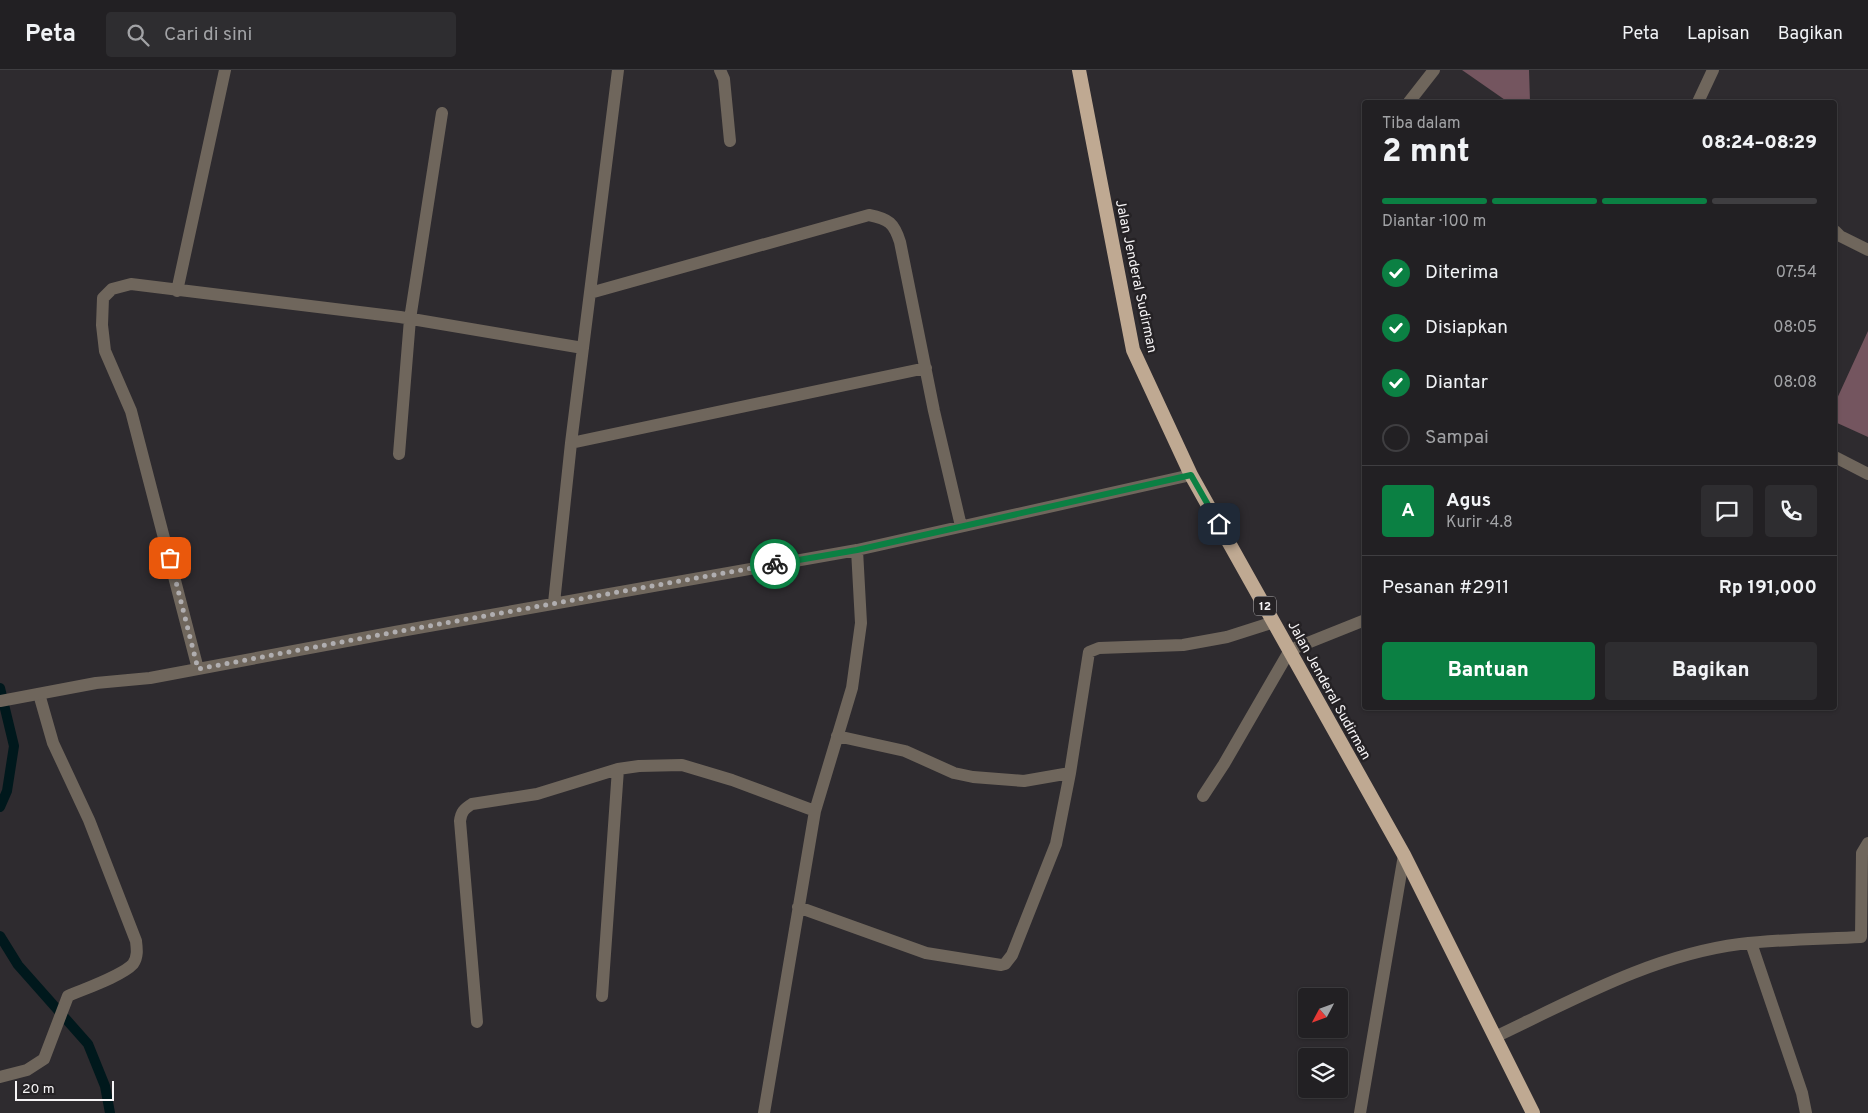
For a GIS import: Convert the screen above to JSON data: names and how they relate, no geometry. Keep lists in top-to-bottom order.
{
  "streets": {
    "highway": ["Jalan Jenderal Sudirman", "12"]
  },
  "scale_bar": "20 m",
  "north": "bottom left",
  "page": {
    "header": "Peta",
    "search": "Cari di sini",
    "nav": ["Peta", "Lapisan", "Bagikan"],
    "heading": ["2 mnt", "Tiba dalam", "08:24–08:29"],
    "panel": [
      "Agus",
      "Kurir · 4.8",
      "Pesanan #2911",
      "Rp 191,000"
    ],
    "bar": "Diantar · 100 m",
    "list": [
      ["Diterima", "07:54"],
      ["Disiapkan", "08:05"],
      ["Diantar", "08:08"],
      "Sampai"
    ],
    "round": "A",
    "buttons": ["Bantuan", "Bagikan"],
    "scale": "20 m"
  }
}
